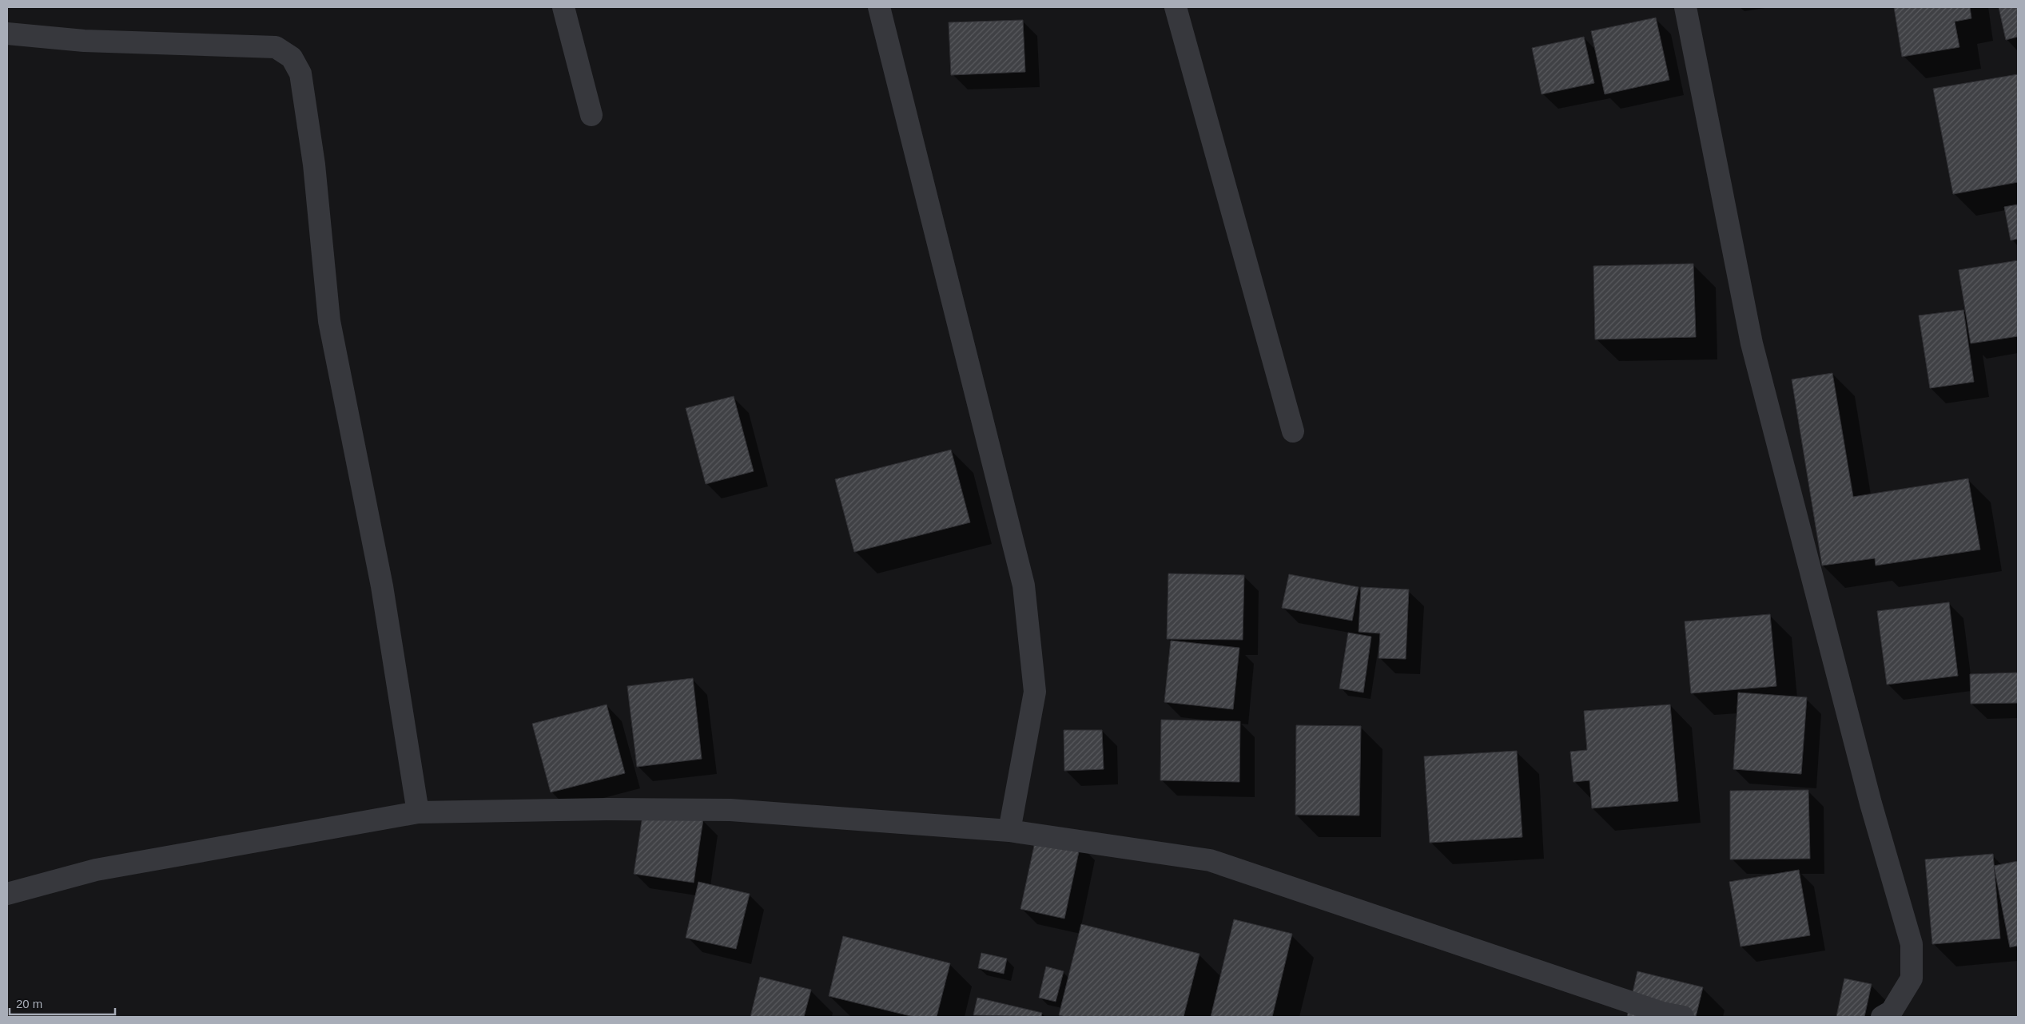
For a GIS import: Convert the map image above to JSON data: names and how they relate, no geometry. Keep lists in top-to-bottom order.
{
  "scale_bar": "20 m"
}
